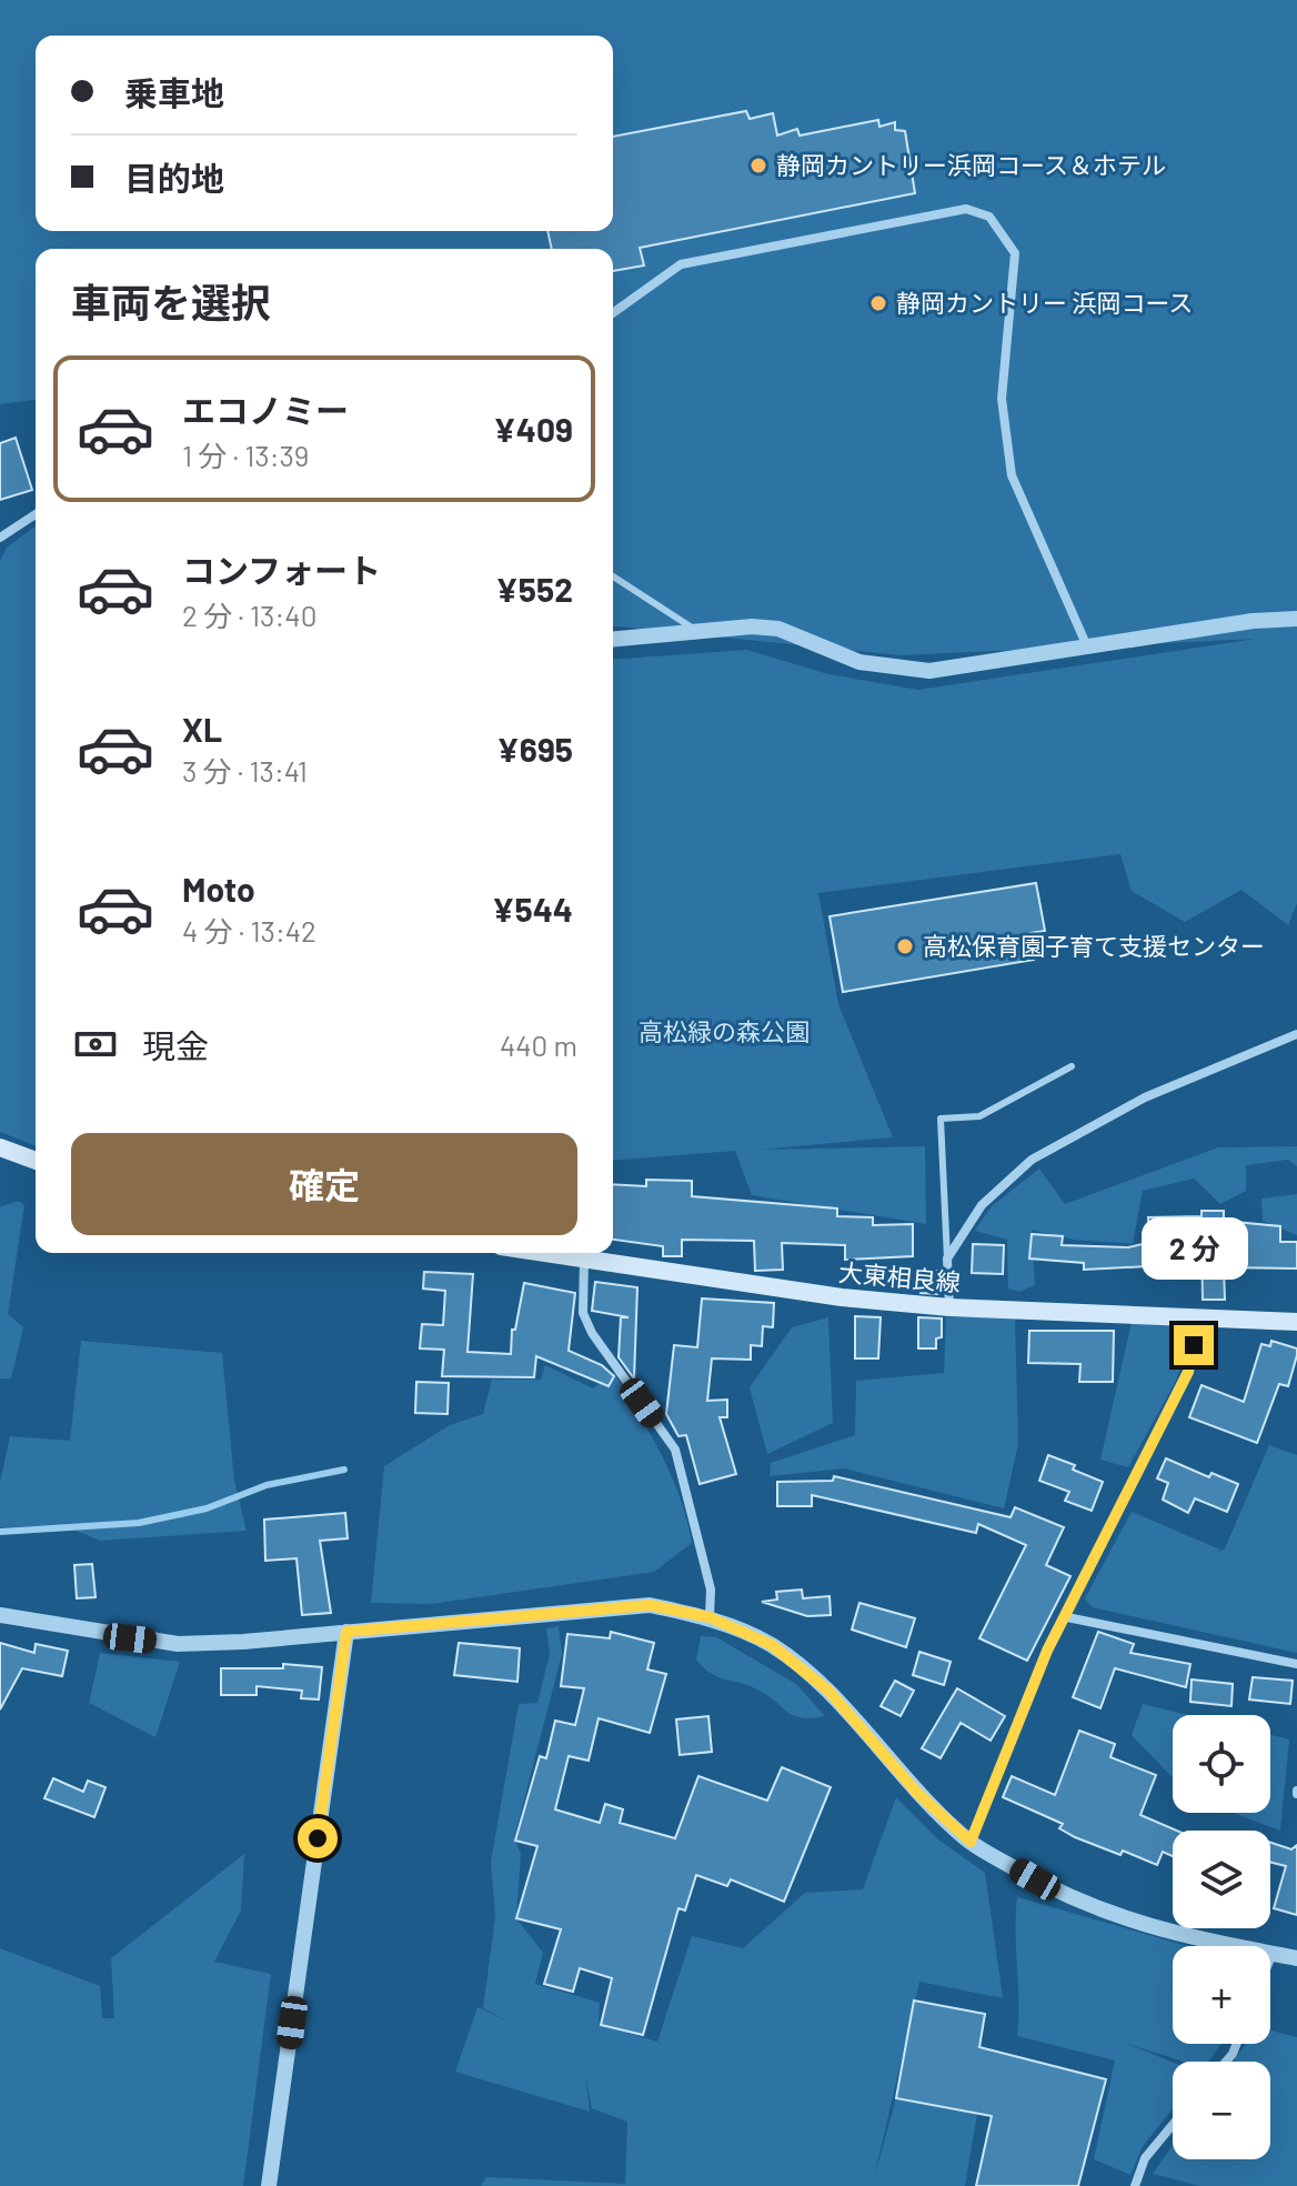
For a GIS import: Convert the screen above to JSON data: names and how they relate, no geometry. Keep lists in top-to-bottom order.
{
  "streets": {
    "main road": ["大東相良線"]
  },
  "parks": ["高松緑の森公園"],
  "places": ["静岡カントリー浜岡コース＆ホテル", "静岡カントリー 浜岡コース", "高松保育園子育て支援センター"],
  "page": {
    "banner": ["乗車地", "目的地"],
    "heading": "車両を選択",
    "list": [
      {
        "name": "エコノミー",
        "note": "1 分 · 13:39",
        "value": "¥409"
      },
      {
        "name": "コンフォート",
        "note": "2 分 · 13:40",
        "value": "¥552"
      },
      {
        "name": "XL",
        "note": "3 分 · 13:41",
        "value": "¥695"
      },
      {
        "name": "Moto",
        "note": "4 分 · 13:42",
        "value": "¥544"
      }
    ],
    "pay": ["現金", "440 m"],
    "buttons": "確定",
    "bubble": "2 分",
    "map_buttons": ["+", "−"]
  }
}
